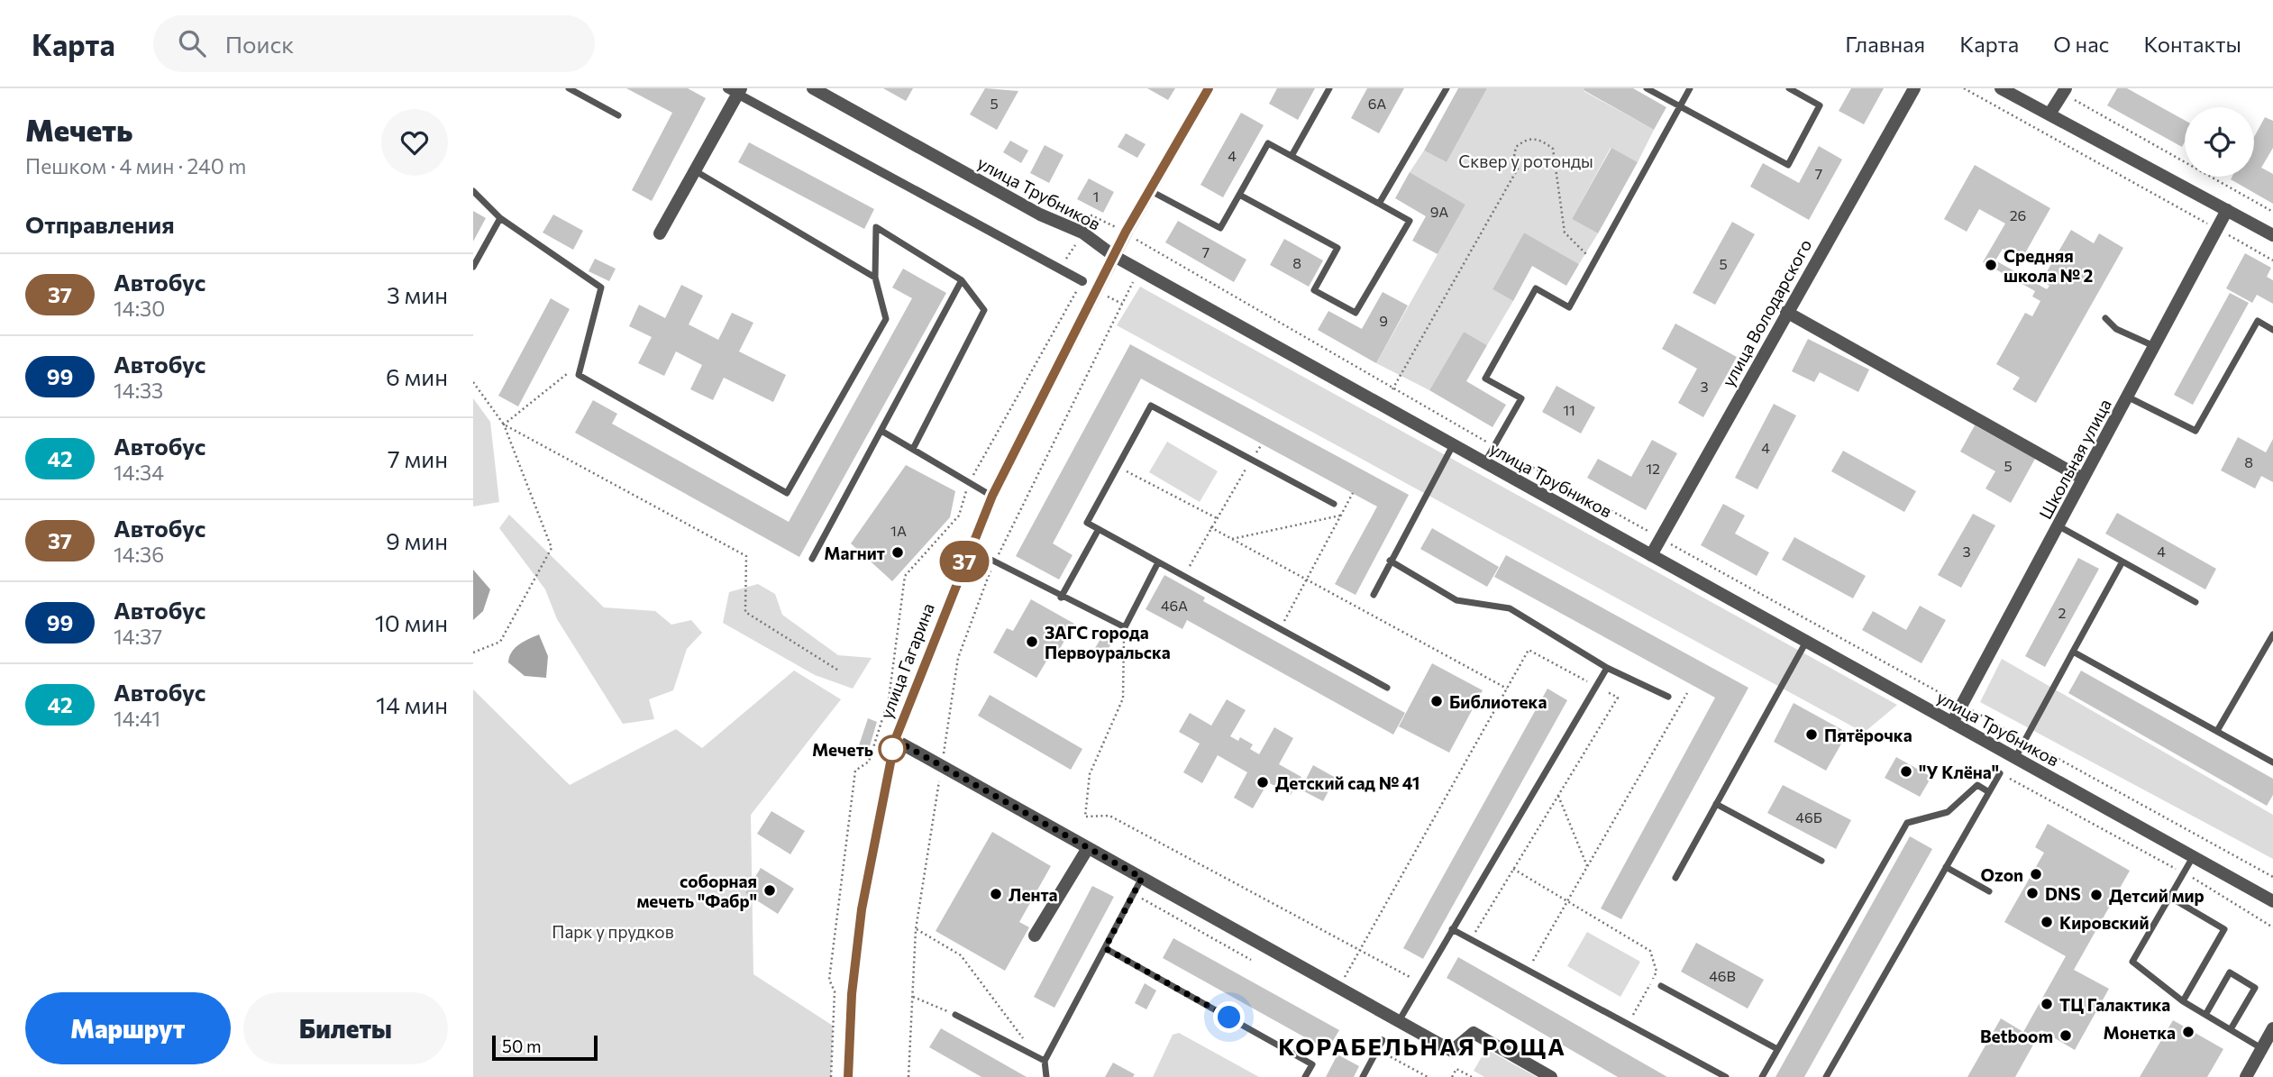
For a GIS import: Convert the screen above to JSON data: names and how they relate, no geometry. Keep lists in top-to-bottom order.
{
  "streets": {
    "street": [
      "улица Трубников",
      "улица Володарского",
      "Школьная улица",
      "улица Гагарина"
    ]
  },
  "crossings": [
    ["улица Трубников", "улица Володарского"],
    ["улица Трубников", "Школьная улица"],
    ["улица Трубников", "улица Гагарина"]
  ],
  "districts": ["КОРАБЕЛЬНАЯ РОЩА"],
  "parks": ["Сквер у ротонды", "Парк у прудков"],
  "places": [
    "Средняя школа № 2",
    "Магнит",
    "ЗАГС города Первоуральска",
    "Библиотека",
    "Пятёрочка",
    "Мечеть",
    "\"У Клёна\"",
    "Детский сад № 41",
    "Ozon",
    "соборная мечеть \"Фабр\"",
    "DNS",
    "Лента",
    "Детсий мир",
    "Кировский",
    "ТЦ Галактика",
    "Монетка",
    "Betboom"
  ],
  "lines": ["bus line 37"],
  "house_numbers": [
    "5",
    "6А",
    "4",
    "7",
    "1",
    "9А",
    "26",
    "7",
    "8",
    "5",
    "9",
    "3",
    "11",
    "4",
    "8",
    "5",
    "12",
    "1А",
    "3",
    "4",
    "46А",
    "2",
    "46Б",
    "46В"
  ],
  "scale_bar": "50 m",
  "page": {
    "header": "Карта",
    "search": "Поиск",
    "nav": [
      "Главная",
      "Карта",
      "О нас",
      "Контакты"
    ],
    "heading": [
      ["Мечеть", "Пешком · 4 мин · 240 m"],
      "Отправления"
    ],
    "on_map": "37",
    "list": [
      {
        "mark": "37",
        "name": "Автобус",
        "note": "14:30",
        "value": "3 мин"
      },
      {
        "mark": "99",
        "name": "Автобус",
        "note": "14:33",
        "value": "6 мин"
      },
      {
        "mark": "42",
        "name": "Автобус",
        "note": "14:34",
        "value": "7 мин"
      },
      {
        "mark": "37",
        "name": "Автобус",
        "note": "14:36",
        "value": "9 мин"
      },
      {
        "mark": "99",
        "name": "Автобус",
        "note": "14:37",
        "value": "10 мин"
      },
      {
        "mark": "42",
        "name": "Автобус",
        "note": "14:41",
        "value": "14 мин"
      }
    ],
    "buttons": ["Маршрут", "Билеты"],
    "scale": "50 m"
  }
}
